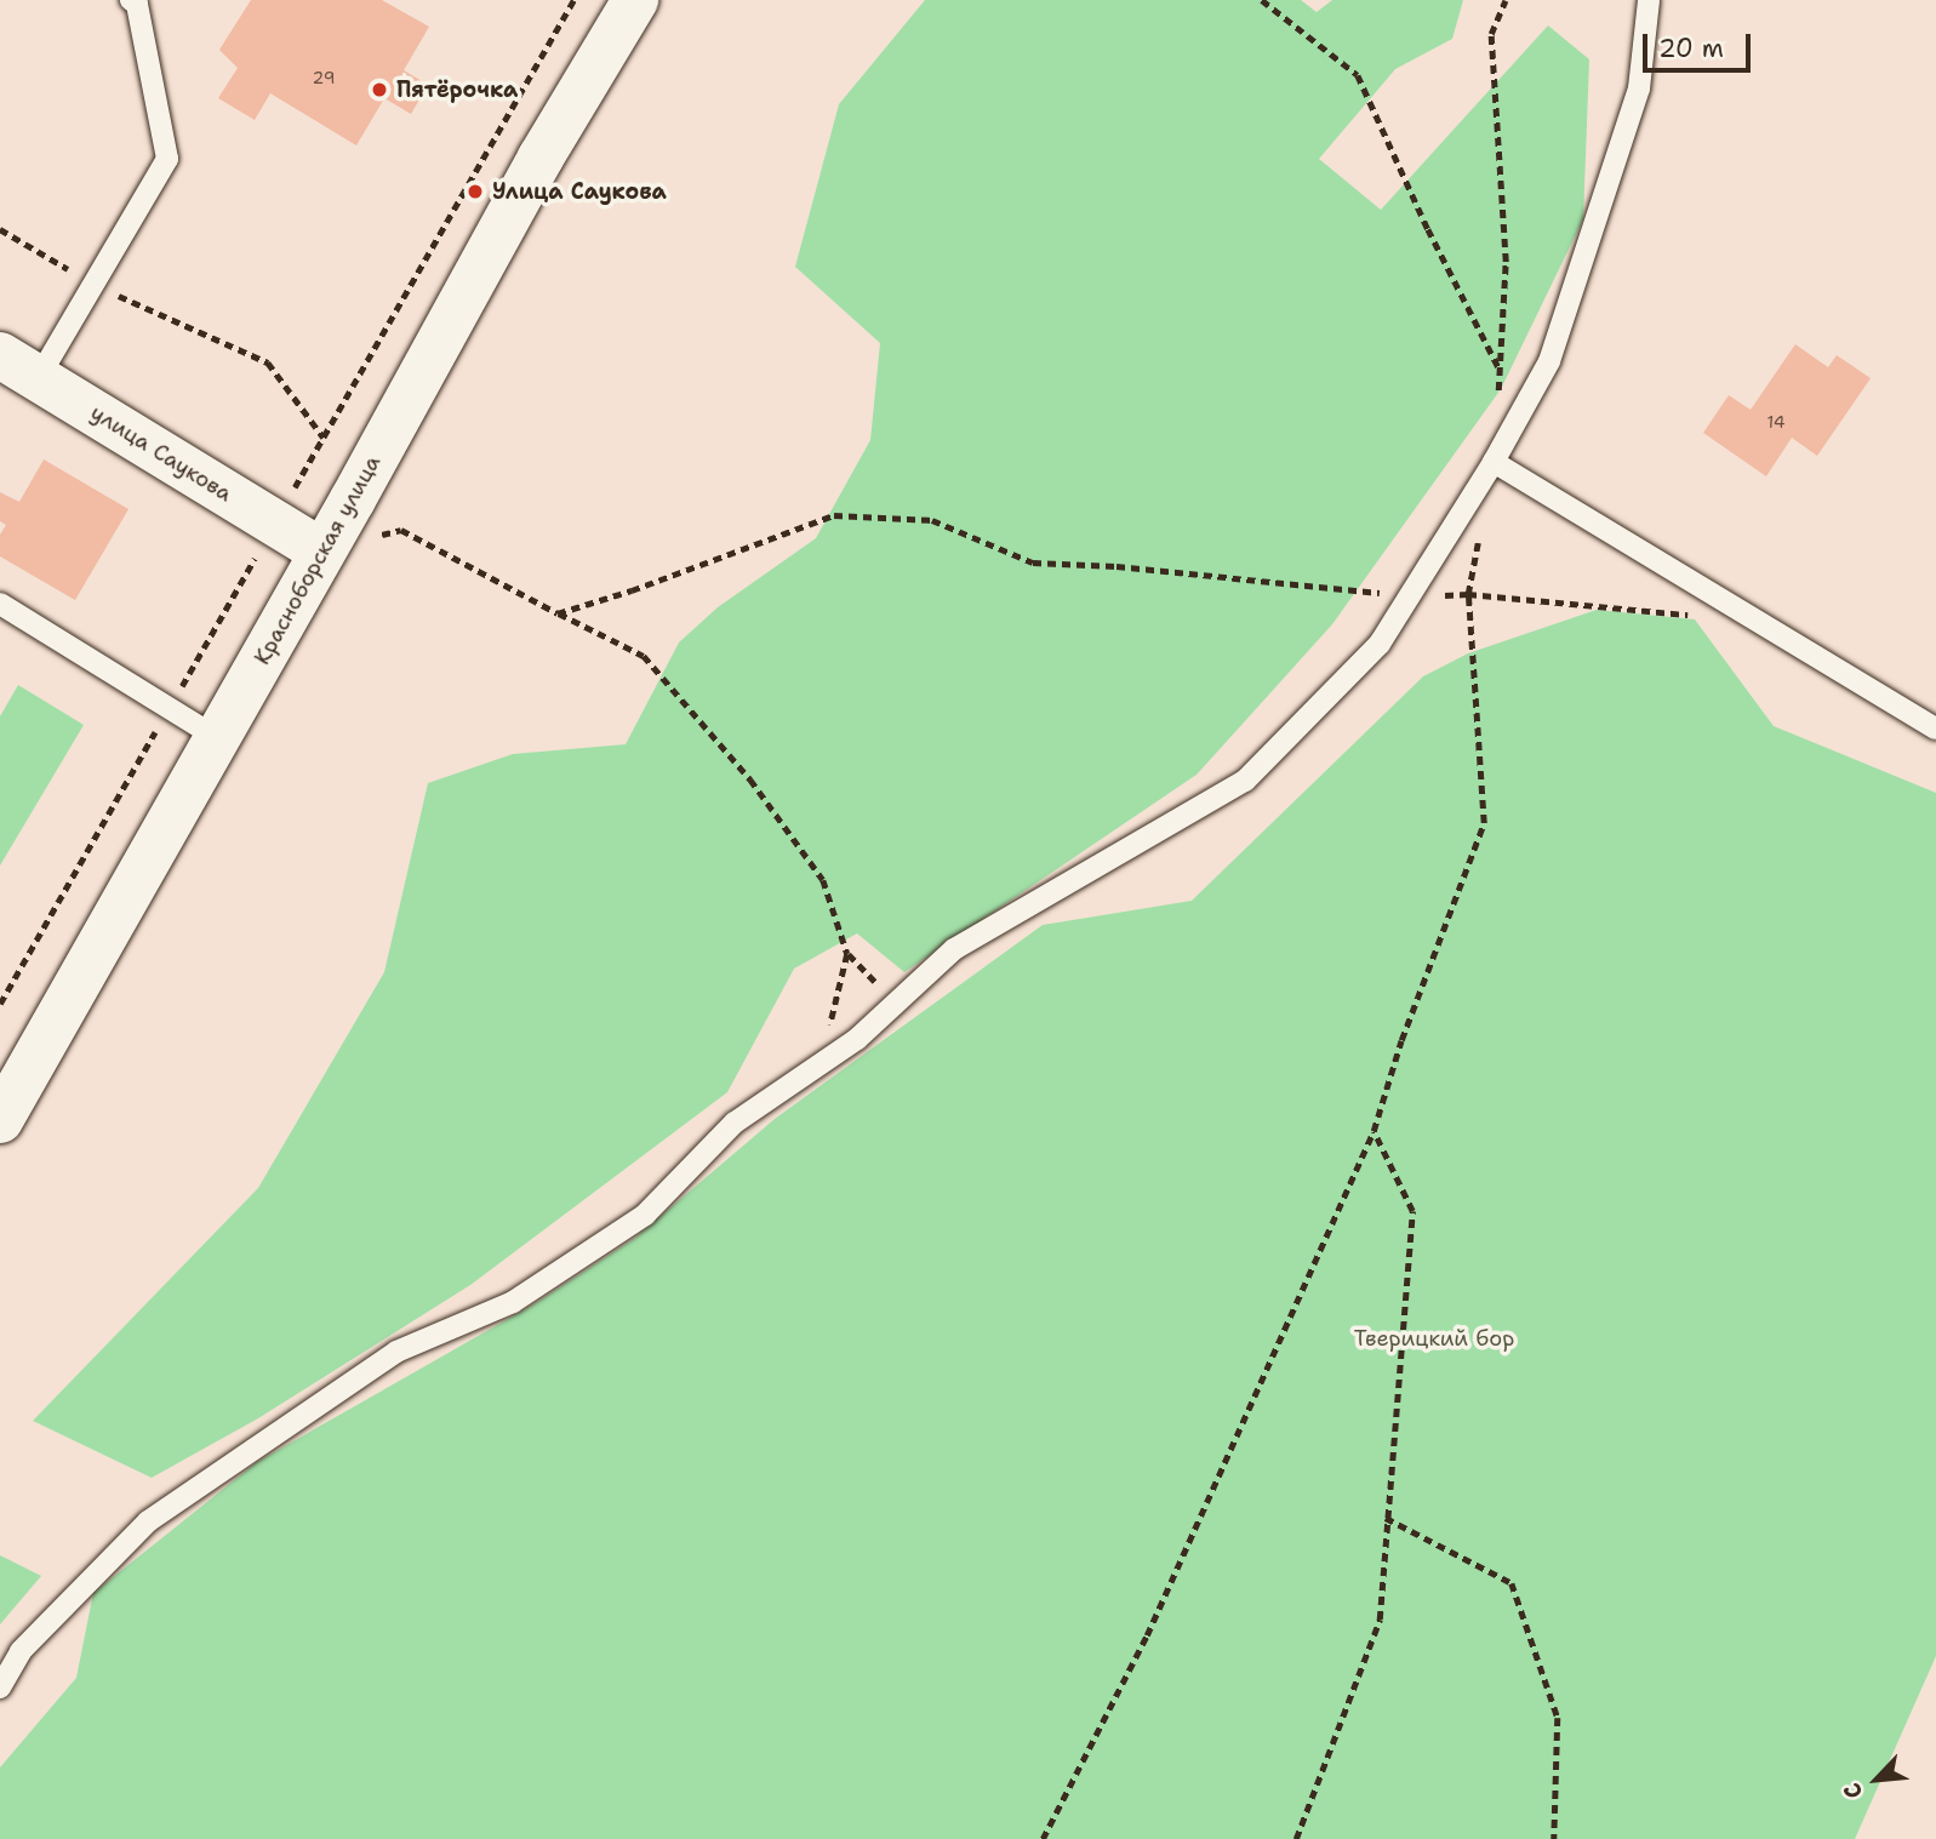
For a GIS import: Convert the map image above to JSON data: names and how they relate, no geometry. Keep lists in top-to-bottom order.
{
  "streets": {
    "street": ["улица Саукова", "Красноборская улица"]
  },
  "crossings": [
    ["улица Саукова", "Красноборская улица"]
  ],
  "parks": ["Тверицкий бор"],
  "places": ["Пятёрочка", "Улица Саукова"],
  "house_numbers": ["29", "14"],
  "scale_bar": "20 m",
  "north": "bottom left"
}
